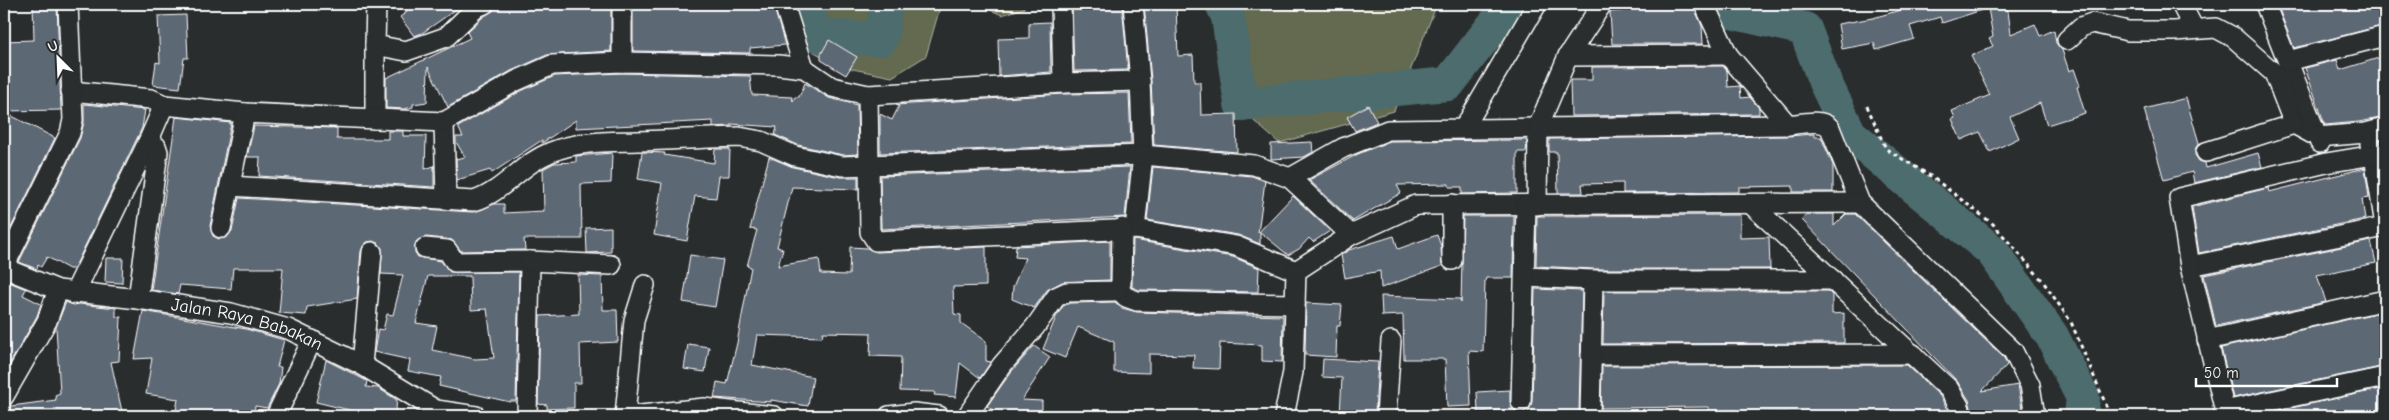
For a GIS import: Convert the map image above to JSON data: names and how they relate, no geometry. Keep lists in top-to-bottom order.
{
  "streets": {
    "street": ["Jalan Raya Babakan"]
  },
  "scale_bar": "50 m",
  "north": "top left"
}
